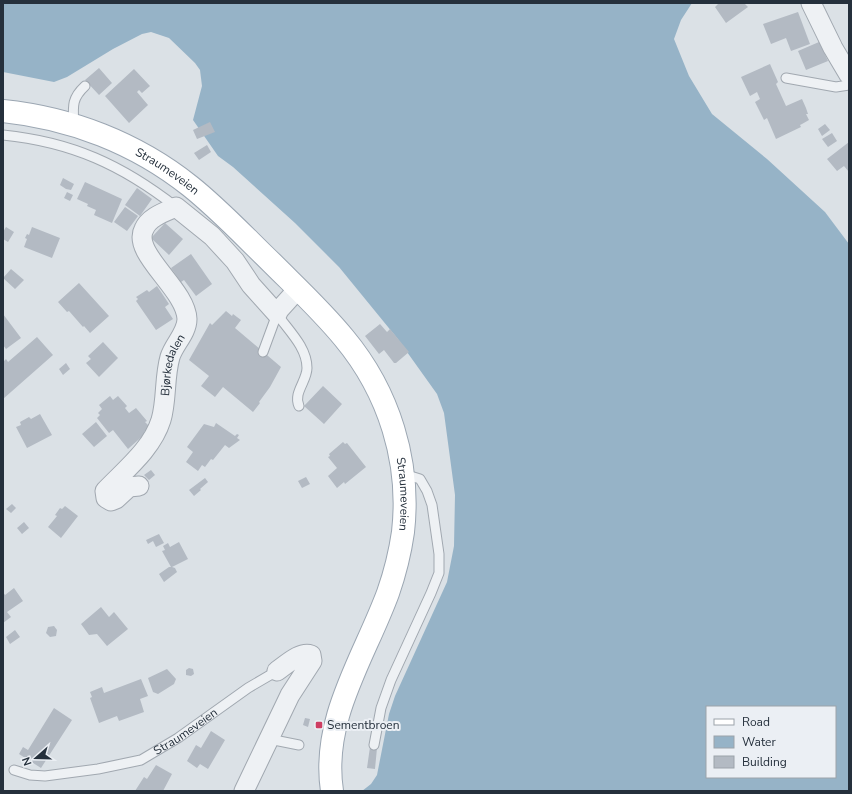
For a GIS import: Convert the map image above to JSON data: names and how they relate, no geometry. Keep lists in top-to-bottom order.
{
  "streets": {
    "main road": ["Straumeveien"],
    "street": ["Bjørkedalen"]
  },
  "crossings": [
    ["Straumeveien", "Bjørkedalen"]
  ],
  "places": {
    "transit": ["Sementbroen"]
  },
  "legend": ["Road", "Water", "Building"],
  "north": "left"
}
